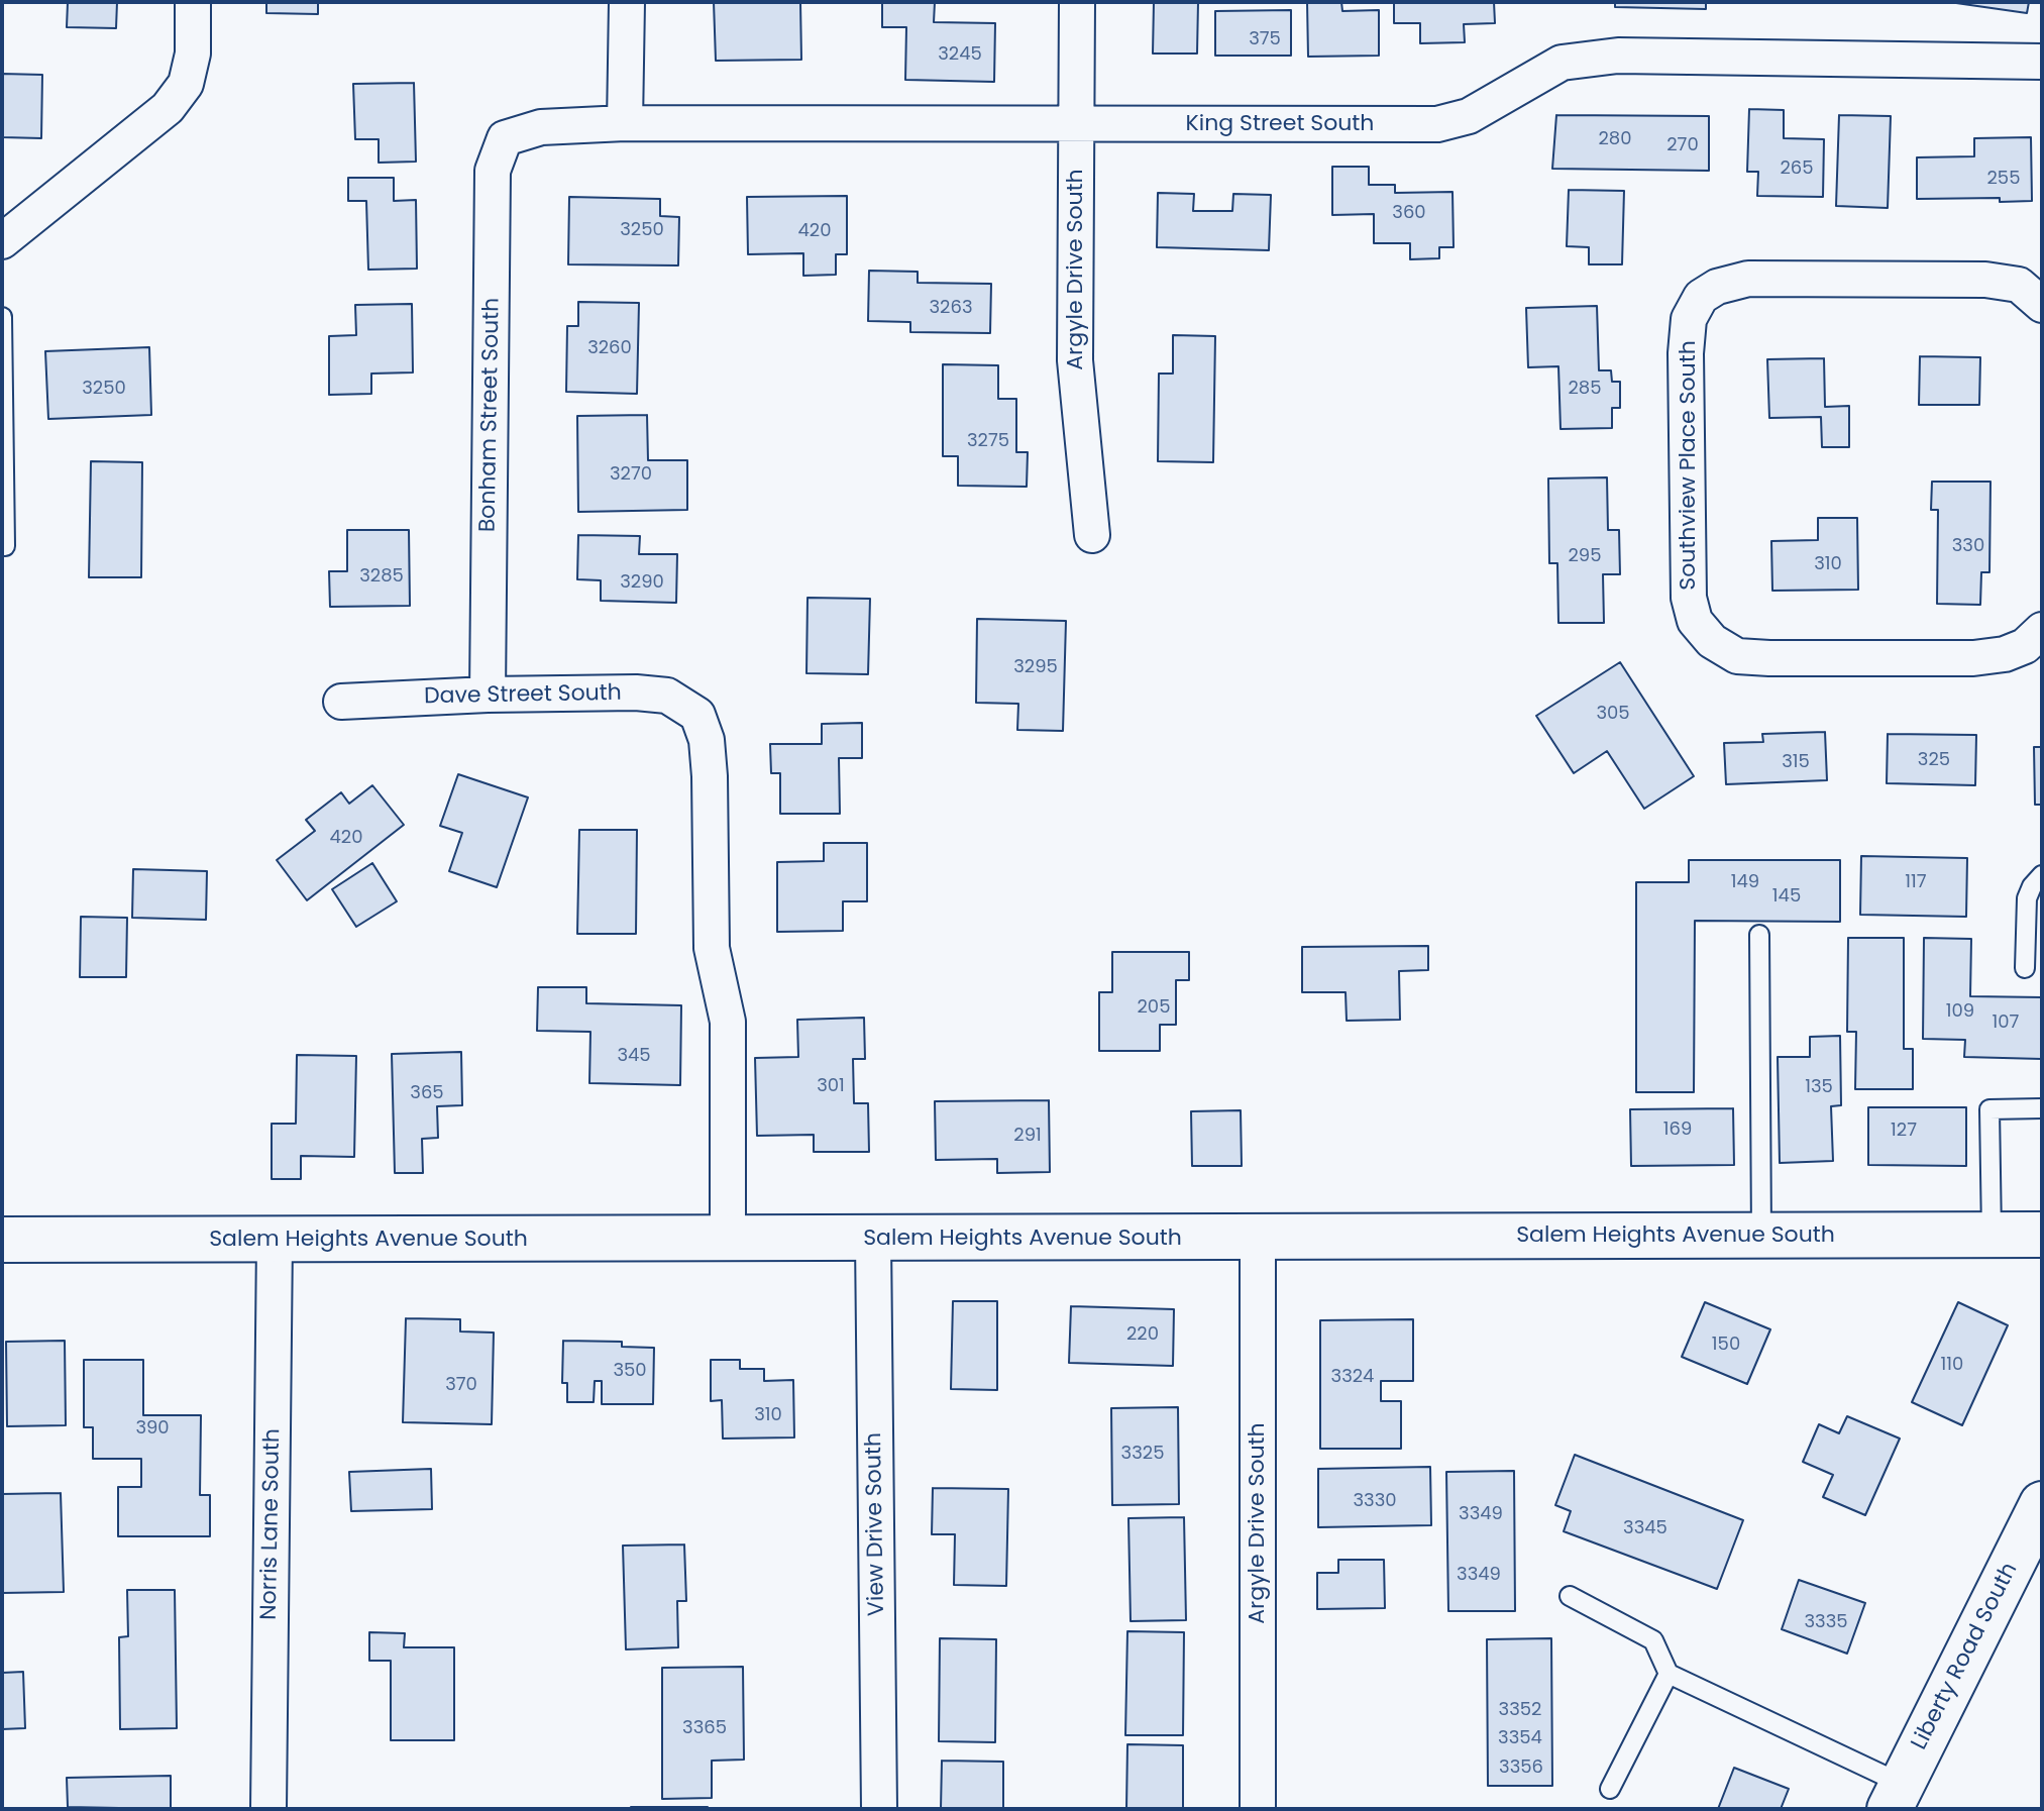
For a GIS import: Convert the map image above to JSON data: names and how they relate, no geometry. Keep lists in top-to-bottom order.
{
  "streets": {
    "street": [
      "King Street South",
      "Argyle Drive South",
      "Bonham Street South",
      "Southview Place South",
      "Dave Street South",
      "Salem Heights Avenue South",
      "Norris Lane South",
      "View Drive South",
      "Liberty Road South"
    ]
  },
  "crossings": [
    ["King Street South", "Argyle Drive South"],
    ["King Street South", "Bonham Street South"],
    ["Argyle Drive South", "Salem Heights Avenue South"],
    ["Bonham Street South", "Dave Street South"],
    ["Dave Street South", "Salem Heights Avenue South"],
    ["Salem Heights Avenue South", "Norris Lane South"],
    ["Salem Heights Avenue South", "View Drive South"]
  ],
  "house_numbers": [
    "375",
    "3245",
    "280",
    "270",
    "265",
    "255",
    "360",
    "3250",
    "420",
    "3263",
    "3260",
    "3250",
    "285",
    "3275",
    "3270",
    "330",
    "295",
    "310",
    "3285",
    "3290",
    "3295",
    "305",
    "325",
    "315",
    "420",
    "149",
    "117",
    "145",
    "205",
    "109",
    "107",
    "345",
    "301",
    "135",
    "365",
    "169",
    "127",
    "291",
    "220",
    "150",
    "110",
    "350",
    "3324",
    "370",
    "310",
    "390",
    "3325",
    "3330",
    "3349",
    "3345",
    "3349",
    "3335",
    "3352",
    "3365",
    "3354",
    "3356"
  ]
}
